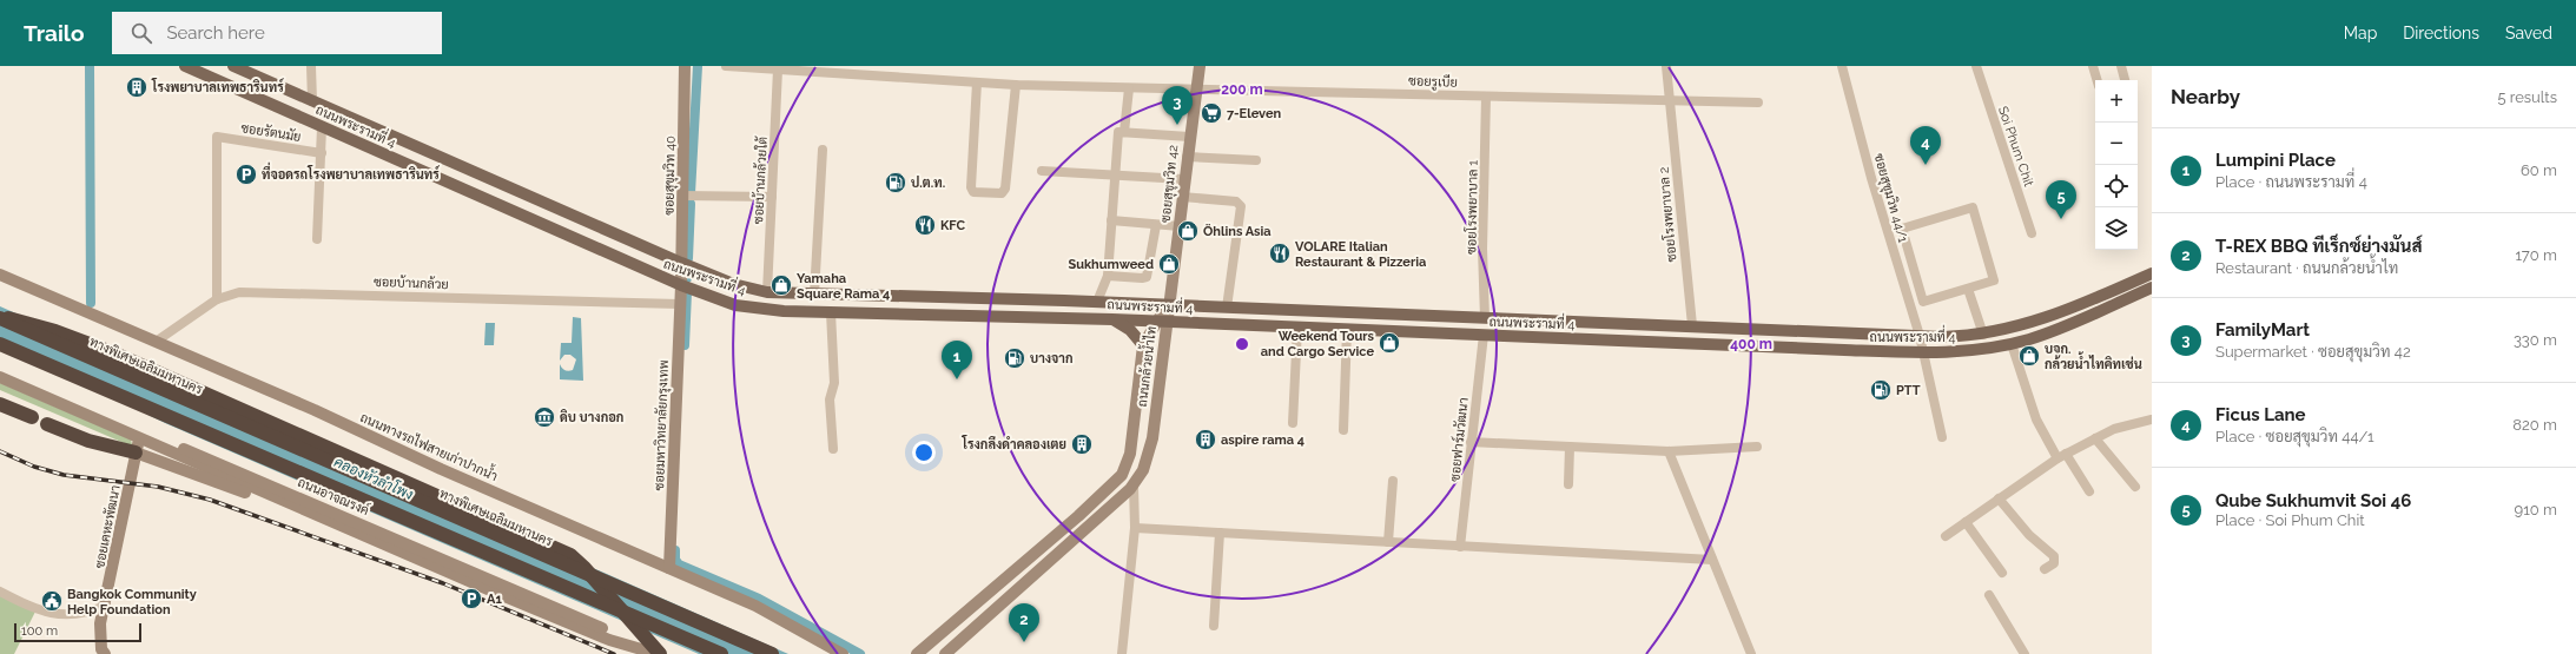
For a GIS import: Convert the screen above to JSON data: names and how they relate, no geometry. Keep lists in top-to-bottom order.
{
  "streets": {
    "highway": ["ทางพิเศษเฉลิมมหานคร"],
    "main road": [
      "ถนนพระรามที่ 4",
      "ซอยสุขุมวิท 40",
      "ซอยสุขุมวิท 42",
      "ถนนกล้วยน้ำไท",
      "ซอยมหาวิทยาลัยกรุงเทพ",
      "ถนนทางรถไฟสายเก่าปากน้ำ",
      "ถนนอาจณรงค์",
      "ซอยเคหะพัฒนา"
    ],
    "street": [
      "ซอยรูเบีย",
      "ซอยรัตนมัย",
      "Soi Phum Chit",
      "ซอยบ้านกล้วยใต้",
      "ซอยสุขุมวิท 44/1",
      "ซอยโรงพยาบาล 1",
      "ซอยโรงพยาบาล 2",
      "ซอยบ้านกล้วย",
      "ซอยฟาร์มวัฒนา"
    ]
  },
  "crossings": [
    ["ซอยรูเบีย", "ซอยบ้านกล้วยใต้"],
    ["ซอยรูเบีย", "ซอยสุขุมวิท 42"],
    ["ซอยรูเบีย", "ซอยโรงพยาบาล 1"],
    ["ซอยรูเบีย", "ซอยโรงพยาบาล 2"],
    ["ถนนพระรามที่ 4", "ซอยสุขุมวิท 40"],
    ["ถนนพระรามที่ 4", "ซอยบ้านกล้วยใต้"],
    ["ถนนพระรามที่ 4", "ซอยสุขุมวิท 42"],
    ["ถนนพระรามที่ 4", "ซอยสุขุมวิท 44/1"],
    ["ถนนพระรามที่ 4", "ซอยโรงพยาบาล 1"],
    ["ถนนพระรามที่ 4", "ซอยโรงพยาบาล 2"],
    ["ถนนพระรามที่ 4", "ถนนกล้วยน้ำไท"],
    ["ถนนพระรามที่ 4", "ซอยมหาวิทยาลัยกรุงเทพ"],
    ["ถนนพระรามที่ 4", "ซอยฟาร์มวัฒนา"],
    ["ซอยรัตนมัย", "ซอยบ้านกล้วย"],
    ["ซอยสุขุมวิท 40", "ซอยมหาวิทยาลัยกรุงเทพ"],
    ["ซอยสุขุมวิท 42", "ถนนกล้วยน้ำไท"],
    ["ซอยบ้านกล้วย", "ซอยมหาวิทยาลัยกรุงเทพ"],
    ["ซอยบ้านกล้วย", "ถนนทางรถไฟสายเก่าปากน้ำ"],
    ["ซอยมหาวิทยาลัยกรุงเทพ", "ถนนทางรถไฟสายเก่าปากน้ำ"],
    ["ถนนอาจณรงค์", "ซอยเคหะพัฒนา"]
  ],
  "water": ["คลองหัวลำโพง"],
  "places": {
    "building": ["โรงพยาบาลเทพธารินทร์", "aspire rama 4", "โรงกลึงดำคลองเตย"],
    "supermarket": ["7-Eleven"],
    "parking": ["ที่จอดรถโรงพยาบาลเทพธารินทร์", "A1"],
    "fuel station": ["ป.ต.ท.", "บางจาก", "PTT"],
    "restaurant": ["KFC", "VOLARE Italian Restaurant & Pizzeria"],
    "shop": [
      "Öhlins Asia",
      "Sukhumweed",
      "Yamaha Square Rama 4",
      "Weekend Tours and Cargo Service",
      "บจก. กล้วยน้ำไทคิทเช่น"
    ],
    "museum": ["ดิบ บางกอก"],
    "public building": ["Bangkok Community Help Foundation"]
  },
  "scale_bar": "100 m",
  "page": {
    "header": "Trailo",
    "search": "Search here",
    "nav": ["Map", "Directions", "Saved"],
    "heading": ["Nearby", "5 results"],
    "map_buttons": ["+", "−"],
    "pins": [
      "3",
      "4",
      "5",
      "1",
      "2"
    ],
    "list": [
      {
        "mark": "1",
        "name": "Lumpini Place",
        "note": "Place · ถนนพระรามที่ 4",
        "value": "60 m"
      },
      {
        "mark": "2",
        "name": "T-REX BBQ ทีเร็กซ์ย่างมันส์",
        "note": "Restaurant · ถนนกล้วยน้ำไท",
        "value": "170 m"
      },
      {
        "mark": "3",
        "name": "FamilyMart",
        "note": "Supermarket · ซอยสุขุมวิท 42",
        "value": "330 m"
      },
      {
        "mark": "4",
        "name": "Ficus Lane",
        "note": "Place · ซอยสุขุมวิท 44/1",
        "value": "820 m"
      },
      {
        "mark": "5",
        "name": "Qube Sukhumvit Soi 46",
        "note": "Place · Soi Phum Chit",
        "value": "910 m"
      }
    ],
    "scale": "100 m"
  },
  "rings": ["200 m", "400 m"]
}
